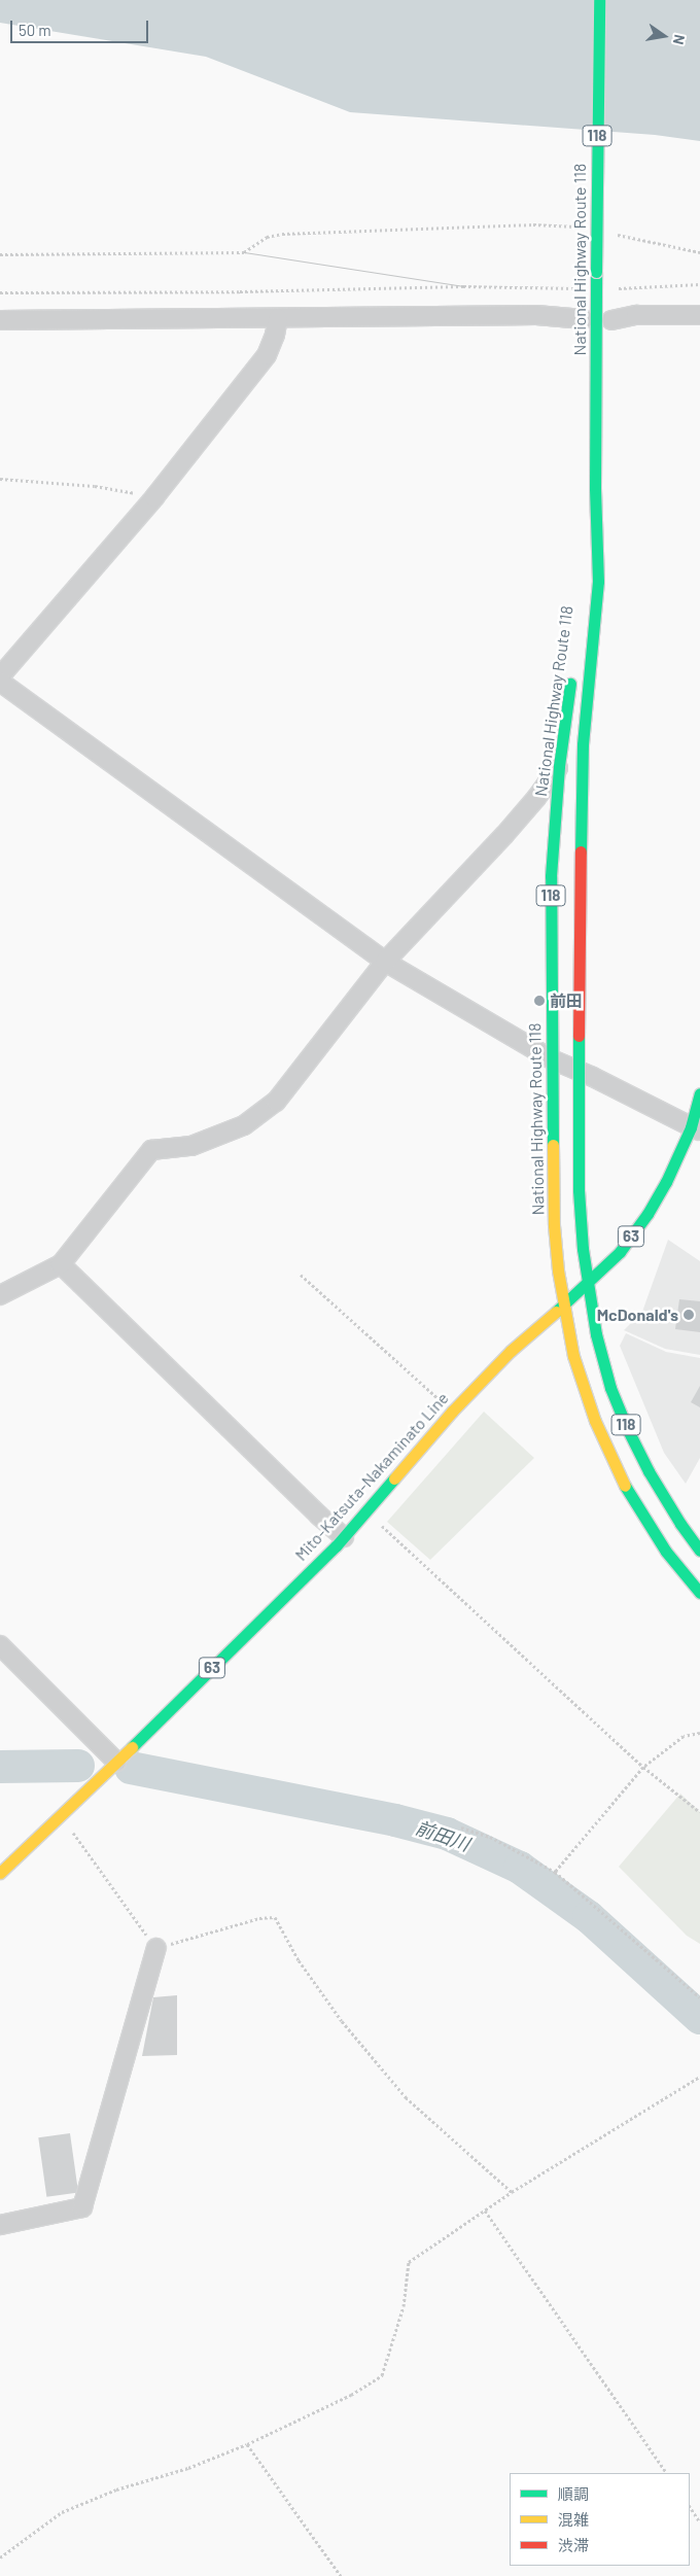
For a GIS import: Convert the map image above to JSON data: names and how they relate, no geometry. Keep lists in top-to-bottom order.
{
  "streets": {
    "main road": [
      "118",
      "National Highway Route 118",
      "63",
      "Mito-Katsuta-Nakaminato Line"
    ]
  },
  "crossings": [
    ["National Highway Route 118", "Mito-Katsuta-Nakaminato Line"]
  ],
  "water": ["前田川"],
  "places": ["前田", "McDonald's"],
  "legend": ["順調", "混雑", "渋滞"],
  "scale_bar": "50 m",
  "north": "right"
}
